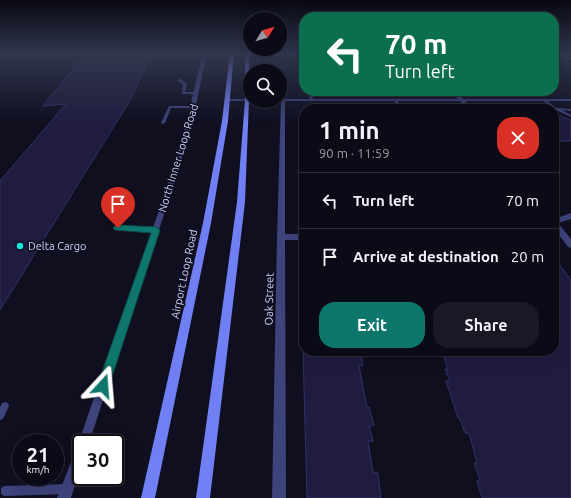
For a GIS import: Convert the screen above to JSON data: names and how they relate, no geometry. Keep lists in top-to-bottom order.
{
  "streets": {
    "main road": ["Airport Loop Road"],
    "street": ["North Inner Loop Road", "Oak Street"]
  },
  "places": ["Delta Cargo"],
  "north": "top right",
  "page": {
    "turn": ["70 m", "Turn left"],
    "heading": ["1 min", "90 m · 11:59"],
    "list": [
      {
        "name": "Turn left",
        "value": "70 m"
      },
      {
        "name": "Arrive at destination",
        "value": "20 m"
      }
    ],
    "buttons": ["Exit", "Share"],
    "speed": "21 km/h",
    "limit": "30"
  }
}
